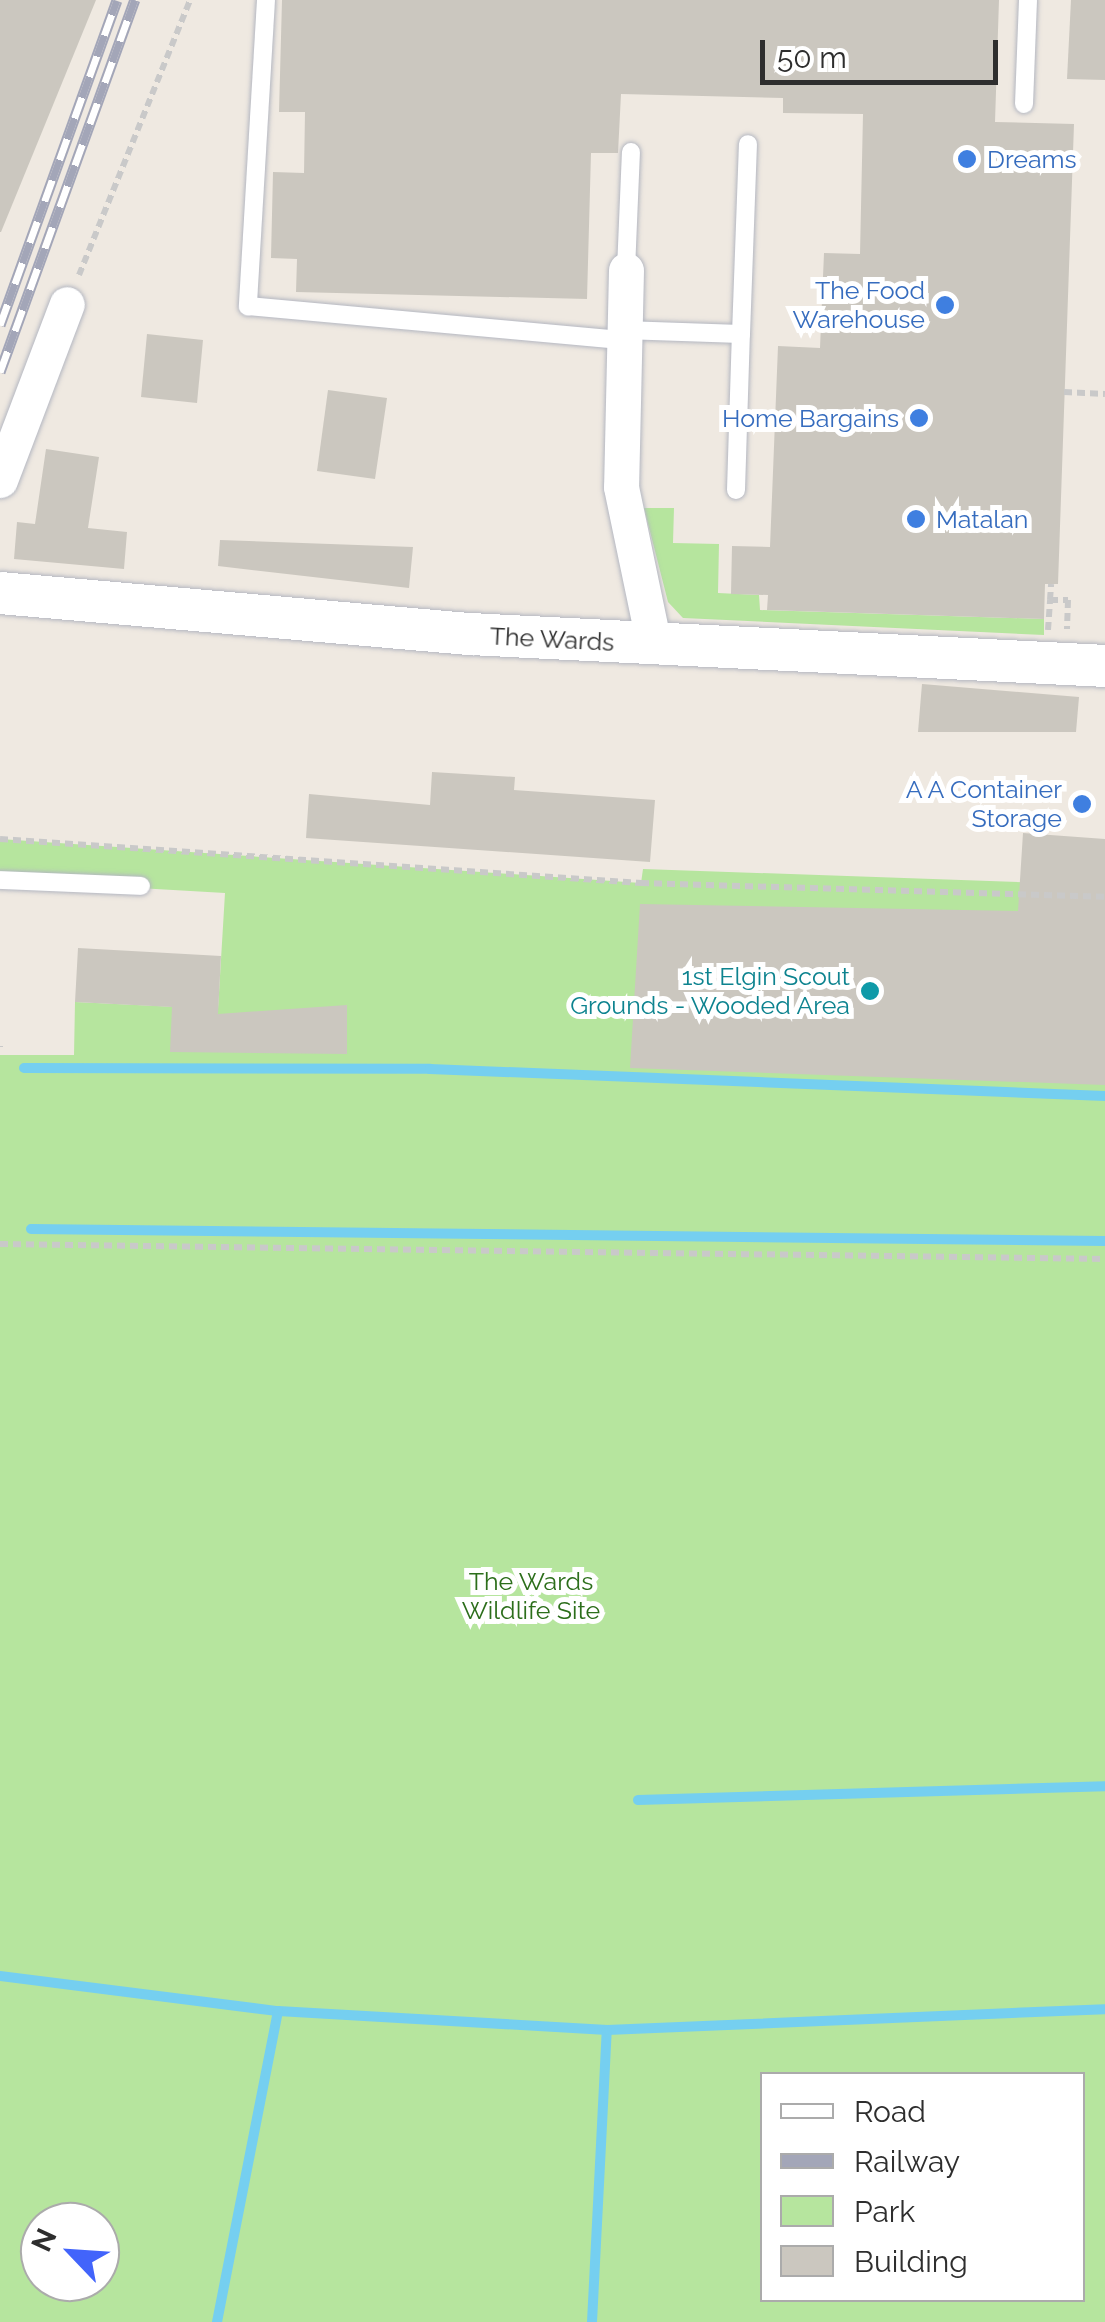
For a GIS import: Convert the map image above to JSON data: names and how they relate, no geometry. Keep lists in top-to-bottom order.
{
  "streets": {
    "street": ["The Wards"]
  },
  "parks": ["The Wards Wildlife Site"],
  "places": [
    "Dreams",
    "The Food Warehouse",
    "Home Bargains",
    "Matalan",
    "A A Container Storage",
    "1st Elgin Scout Grounds - Wooded Area"
  ],
  "legend": [
    "Road",
    "Railway",
    "Park",
    "Building"
  ],
  "scale_bar": "50 m",
  "north": "top left"
}
